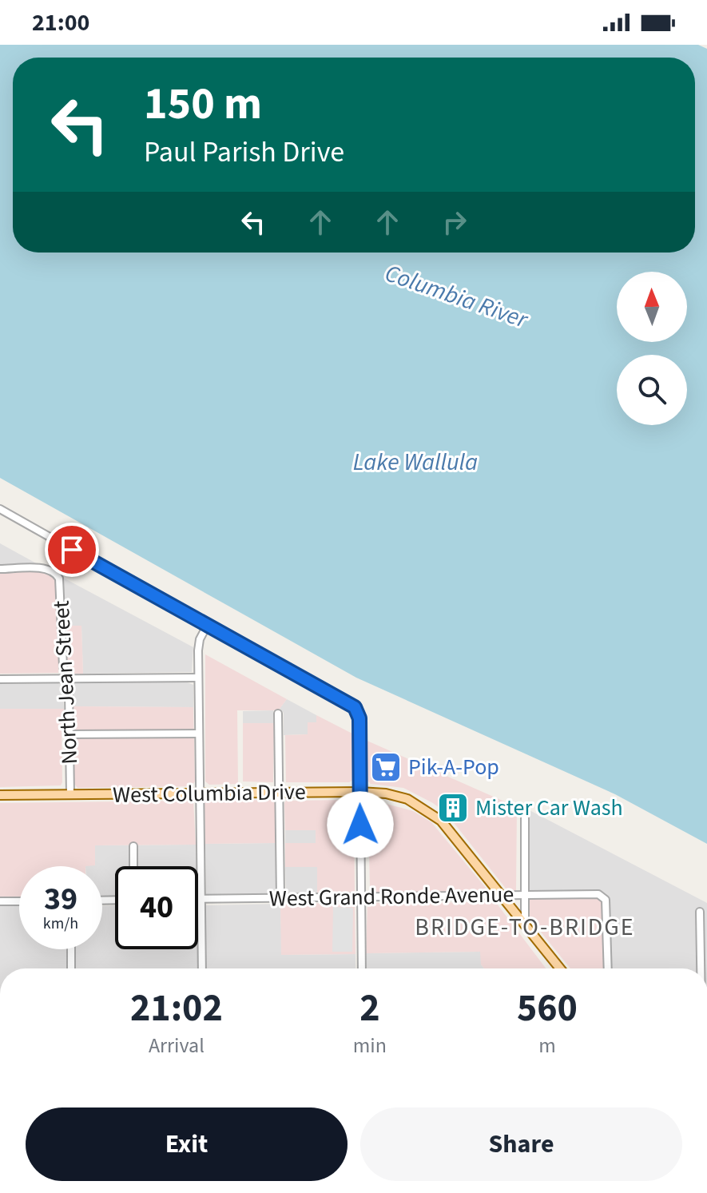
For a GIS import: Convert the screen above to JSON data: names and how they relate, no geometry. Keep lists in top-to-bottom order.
{
  "streets": {
    "main road": ["West Columbia Drive"],
    "street": ["North Jean Street", "West Grand Ronde Avenue"]
  },
  "crossings": [
    ["North Jean Street", "West Columbia Drive"],
    ["West Columbia Drive", "West Grand Ronde Avenue"]
  ],
  "districts": ["BRIDGE-TO-BRIDGE"],
  "water": ["Columbia River", "Lake Wallula"],
  "places": {
    "supermarket": ["Pik-A-Pop"],
    "building": ["Mister Car Wash"]
  },
  "north": "top",
  "page": {
    "status": "21:00",
    "turn": ["150 m", "Paul Parish Drive"],
    "speed": "39 km/h",
    "limit": "40",
    "eta": [
      "21:02",
      "Arrival",
      "2",
      "min",
      "560",
      "m"
    ],
    "buttons": ["Exit", "Share"]
  }
}
